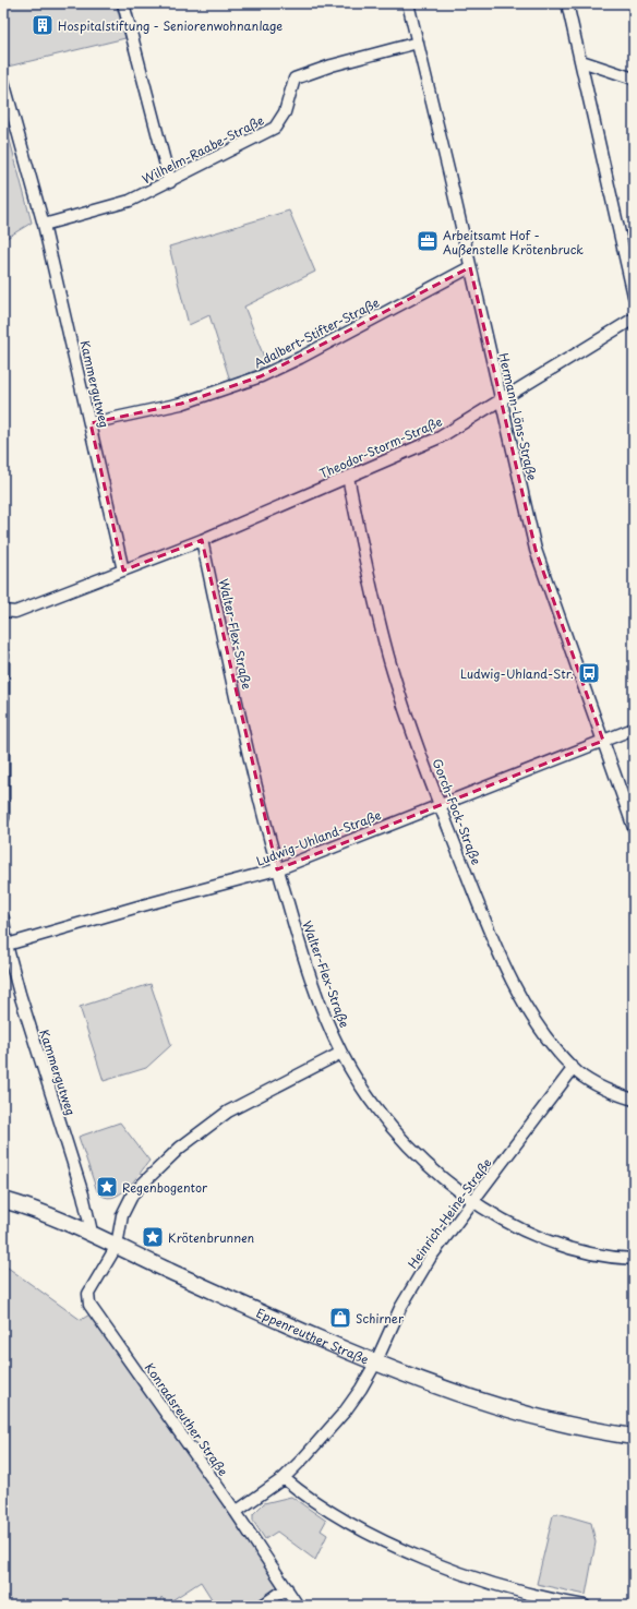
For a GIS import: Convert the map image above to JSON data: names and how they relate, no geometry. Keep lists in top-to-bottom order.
{
  "streets": {
    "main road": ["Eppenreuther Straße"],
    "street": [
      "Wilhelm-Raabe-Straße",
      "Adalbert-Stifter-Straße",
      "Kammergutweg",
      "Hermann-Löns-Straße",
      "Theodor-Storm-Straße",
      "Walter-Flex-Straße",
      "Gorch-Fock-Straße",
      "Ludwig-Uhland-Straße",
      "Heinrich-Heine-Straße",
      "Konradsreuther Straße"
    ]
  },
  "crossings": [
    ["Wilhelm-Raabe-Straße", "Kammergutweg"],
    ["Wilhelm-Raabe-Straße", "Hermann-Löns-Straße"],
    ["Adalbert-Stifter-Straße", "Kammergutweg"],
    ["Adalbert-Stifter-Straße", "Hermann-Löns-Straße"],
    ["Kammergutweg", "Theodor-Storm-Straße"],
    ["Kammergutweg", "Ludwig-Uhland-Straße"],
    ["Kammergutweg", "Eppenreuther Straße"],
    ["Hermann-Löns-Straße", "Theodor-Storm-Straße"],
    ["Hermann-Löns-Straße", "Ludwig-Uhland-Straße"],
    ["Theodor-Storm-Straße", "Walter-Flex-Straße"],
    ["Theodor-Storm-Straße", "Gorch-Fock-Straße"],
    ["Walter-Flex-Straße", "Ludwig-Uhland-Straße"],
    ["Walter-Flex-Straße", "Heinrich-Heine-Straße"],
    ["Gorch-Fock-Straße", "Ludwig-Uhland-Straße"],
    ["Gorch-Fock-Straße", "Heinrich-Heine-Straße"],
    ["Heinrich-Heine-Straße", "Eppenreuther Straße"],
    ["Heinrich-Heine-Straße", "Konradsreuther Straße"],
    ["Eppenreuther Straße", "Konradsreuther Straße"]
  ],
  "places": {
    "building": ["Hospitalstiftung - Seniorenwohnanlage"],
    "office": ["Arbeitsamt Hof - Außenstelle Krötenbruck"],
    "bus stop": ["Ludwig-Uhland-Str."],
    "place": ["Regenbogentor", "Krötenbrunnen"],
    "shop": ["Schirner"]
  }
}
